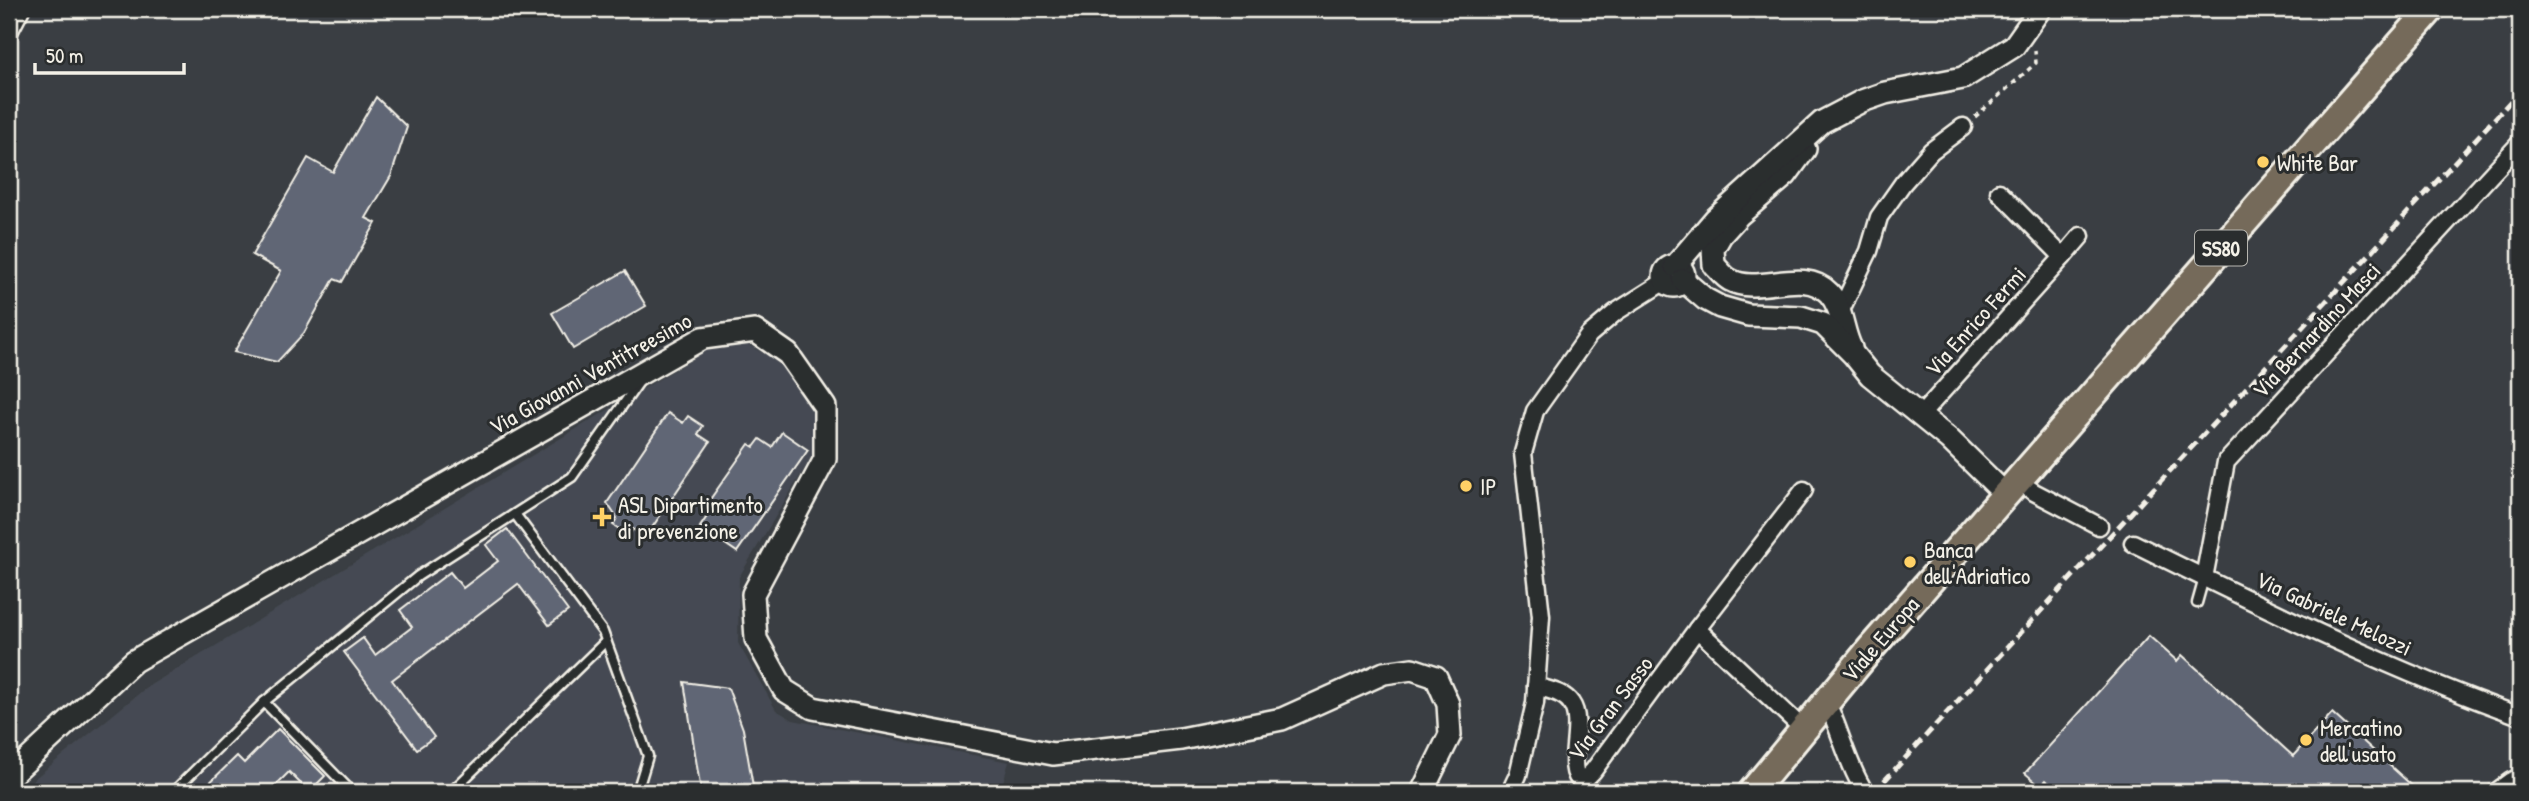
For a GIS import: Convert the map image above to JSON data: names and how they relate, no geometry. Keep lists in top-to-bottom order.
{
  "streets": {
    "main road": ["SS80", "Viale Europa"],
    "street": [
      "Via Enrico Fermi",
      "Via Bernardino Masci",
      "Via Giovanni Ventitreesimo",
      "Via Gabriele Melozzi",
      "Via Gran Sasso"
    ]
  },
  "crossings": [
    ["SS80", "Viale Europa"],
    ["Via Bernardino Masci", "Via Gabriele Melozzi"]
  ],
  "places": {
    "other": [
      "White Bar",
      "IP",
      "Banca dell'Adriatico",
      "Mercatino dell'usato"
    ],
    "health": ["ASL Dipartimento di prevenzione"]
  },
  "scale_bar": "50 m"
}
